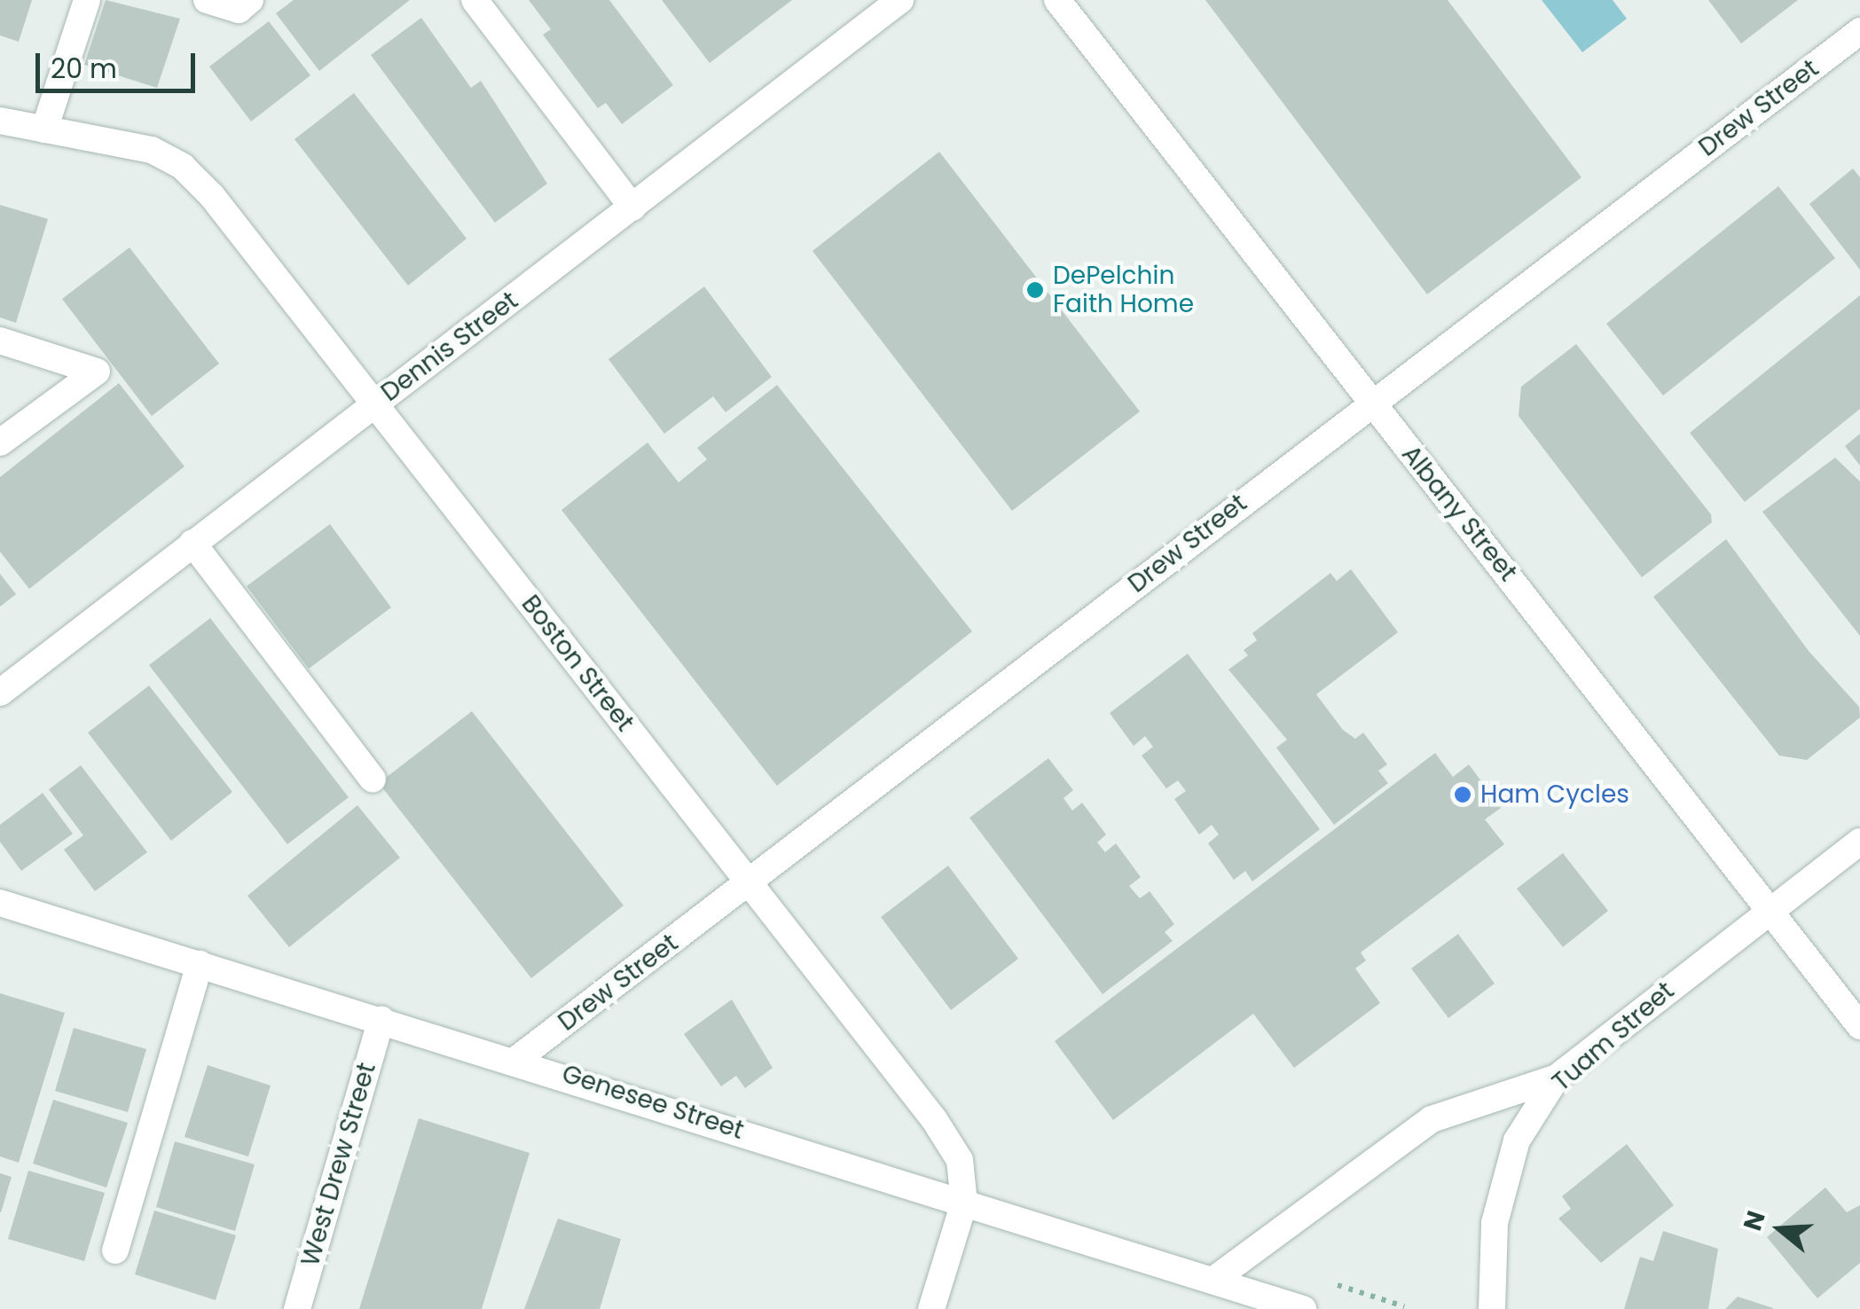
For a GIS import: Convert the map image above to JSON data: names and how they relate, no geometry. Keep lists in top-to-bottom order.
{
  "streets": {
    "street": [
      "Drew Street",
      "Dennis Street",
      "Albany Street",
      "Boston Street",
      "Tuam Street",
      "Genesee Street",
      "West Drew Street"
    ]
  },
  "crossings": [
    ["Drew Street", "Albany Street"],
    ["Drew Street", "Boston Street"],
    ["Drew Street", "Genesee Street"],
    ["Dennis Street", "Boston Street"],
    ["Albany Street", "Tuam Street"],
    ["Boston Street", "Genesee Street"],
    ["Genesee Street", "West Drew Street"]
  ],
  "places": ["DePelchin Faith Home", "Ham Cycles"],
  "scale_bar": "20 m",
  "north": "left"
}
